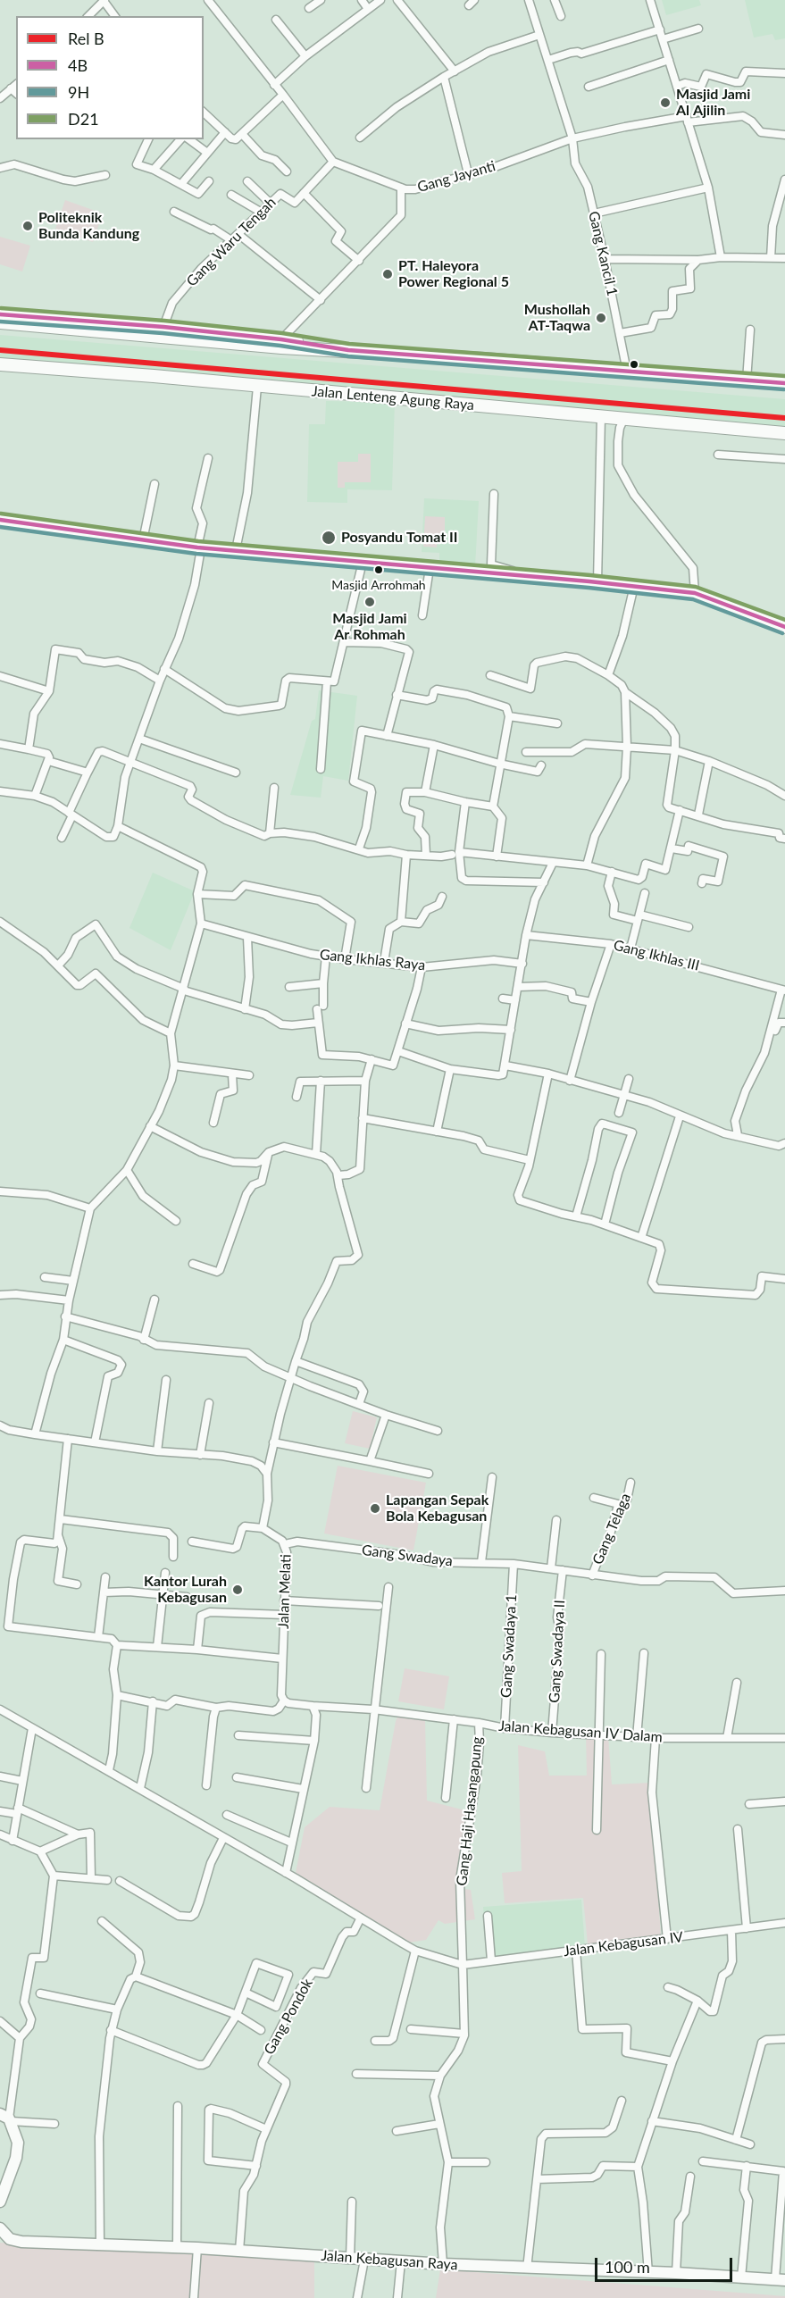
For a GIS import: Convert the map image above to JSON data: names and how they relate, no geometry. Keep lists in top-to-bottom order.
{
  "streets": {
    "main road": ["Jalan Lenteng Agung Raya", "Jalan Kebagusan Raya"],
    "street": [
      "Gang Jayanti",
      "Gang Waru Tengah",
      "Gang Kancil 1",
      "Gang Ikhlas III",
      "Gang Ikhlas Raya",
      "Gang Telaga",
      "Gang Swadaya",
      "Jalan Melati",
      "Gang Swadaya 1",
      "Gang Swadaya II",
      "Jalan Kebagusan IV Dalam",
      "Gang Haji Hasangapung",
      "Jalan Kebagusan IV",
      "Gang Pondok"
    ]
  },
  "crossings": [
    ["Gang Jayanti", "Gang Kancil 1"],
    ["Gang Telaga", "Gang Swadaya"],
    ["Gang Swadaya", "Jalan Melati"],
    ["Gang Swadaya", "Gang Swadaya 1"],
    ["Gang Swadaya", "Gang Swadaya II"],
    ["Gang Swadaya 1", "Jalan Kebagusan IV Dalam"],
    ["Gang Swadaya II", "Jalan Kebagusan IV Dalam"],
    ["Jalan Kebagusan IV Dalam", "Gang Haji Hasangapung"],
    ["Gang Haji Hasangapung", "Jalan Kebagusan IV"],
    ["Jalan Kebagusan IV", "Gang Pondok"],
    ["Gang Pondok", "Jalan Kebagusan Raya"]
  ],
  "places": [
    "Masjid Jami Al Ajilin",
    "Politeknik Bunda Kandung",
    "PT. Haleyora Power Regional 5",
    "Mushollah AT-Taqwa",
    "Posyandu Tomat II",
    "Masjid Arrohmah",
    "Masjid Jami Ar Rohmah",
    "Lapangan Sepak Bola Kebagusan",
    "Kantor Lurah Kebagusan"
  ],
  "lines": [
    "transit line D21",
    "transit line 4B",
    "transit line 9H",
    "rail line B"
  ],
  "legend": [
    "Rel B",
    "4B",
    "9H",
    "D21"
  ],
  "scale_bar": "100 m"
}
